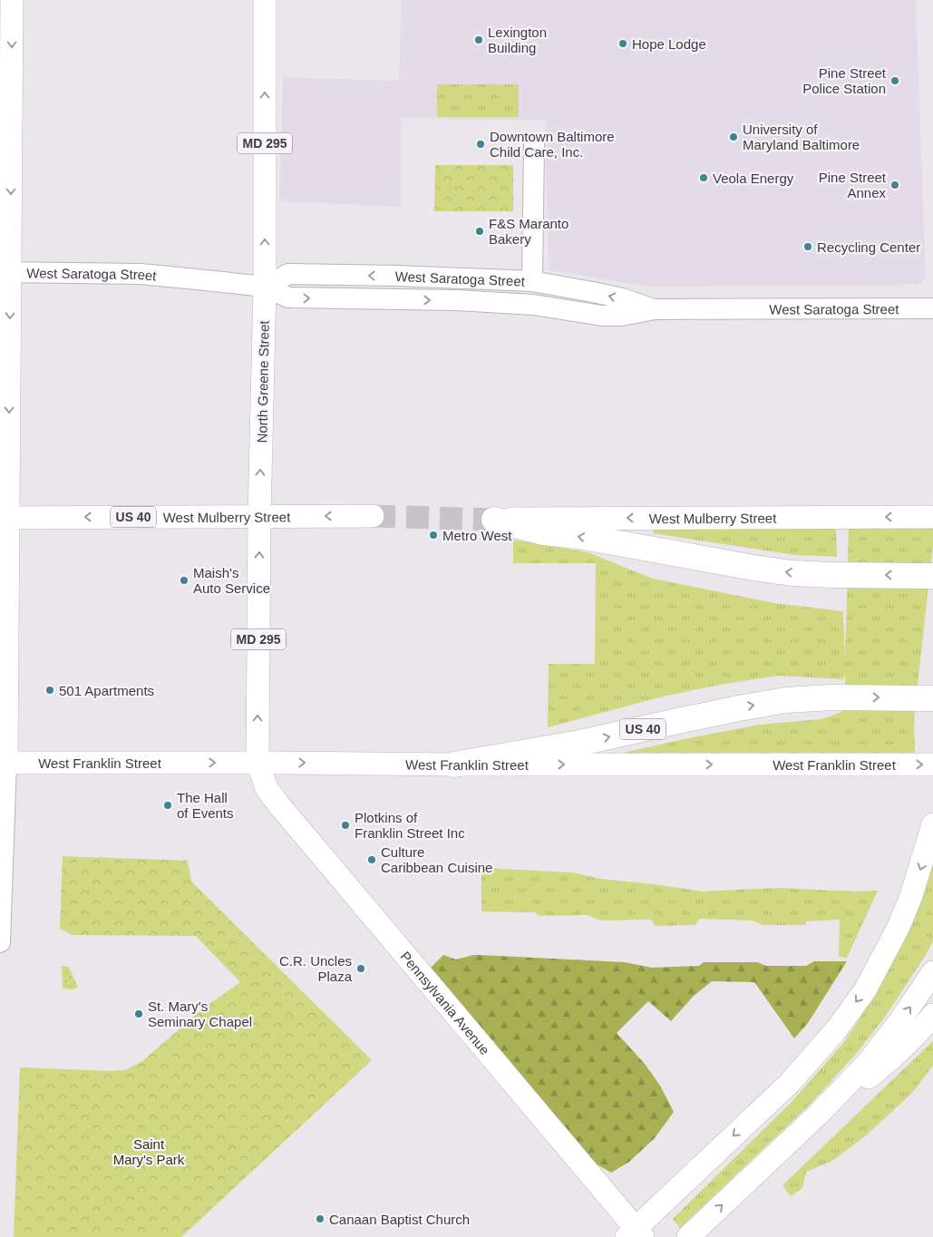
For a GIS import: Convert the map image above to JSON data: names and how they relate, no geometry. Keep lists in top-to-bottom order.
{
  "streets": {
    "highway": ["US 40"],
    "main road": [
      "MD 295",
      "West Saratoga Street",
      "North Greene Street",
      "West Mulberry Street",
      "West Franklin Street",
      "Pennsylvania Avenue"
    ]
  },
  "crossings": [
    ["West Saratoga Street", "North Greene Street"],
    ["North Greene Street", "West Mulberry Street"],
    ["North Greene Street", "West Franklin Street"],
    ["North Greene Street", "Pennsylvania Avenue"],
    ["US 40", "West Franklin Street"],
    ["West Franklin Street", "Pennsylvania Avenue"]
  ],
  "one_way": ["North Greene Street", "West Mulberry Street", "West Franklin Street"],
  "parks": ["Saint Mary's Park"],
  "places": [
    "Lexington Building",
    "Hope Lodge",
    "Pine Street Police Station",
    "University of Maryland Baltimore",
    "Downtown Baltimore Child Care, Inc.",
    "Veola Energy",
    "Pine Street Annex",
    "F&S Maranto Bakery",
    "Recycling Center",
    "Metro West",
    "Maish's Auto Service",
    "501 Apartments",
    "The Hall of Events",
    "Plotkins of Franklin Street Inc",
    "Culture Caribbean Cuisine",
    "C.R. Uncles Plaza",
    "St. Mary's Seminary Chapel",
    "Canaan Baptist Church"
  ]
}
